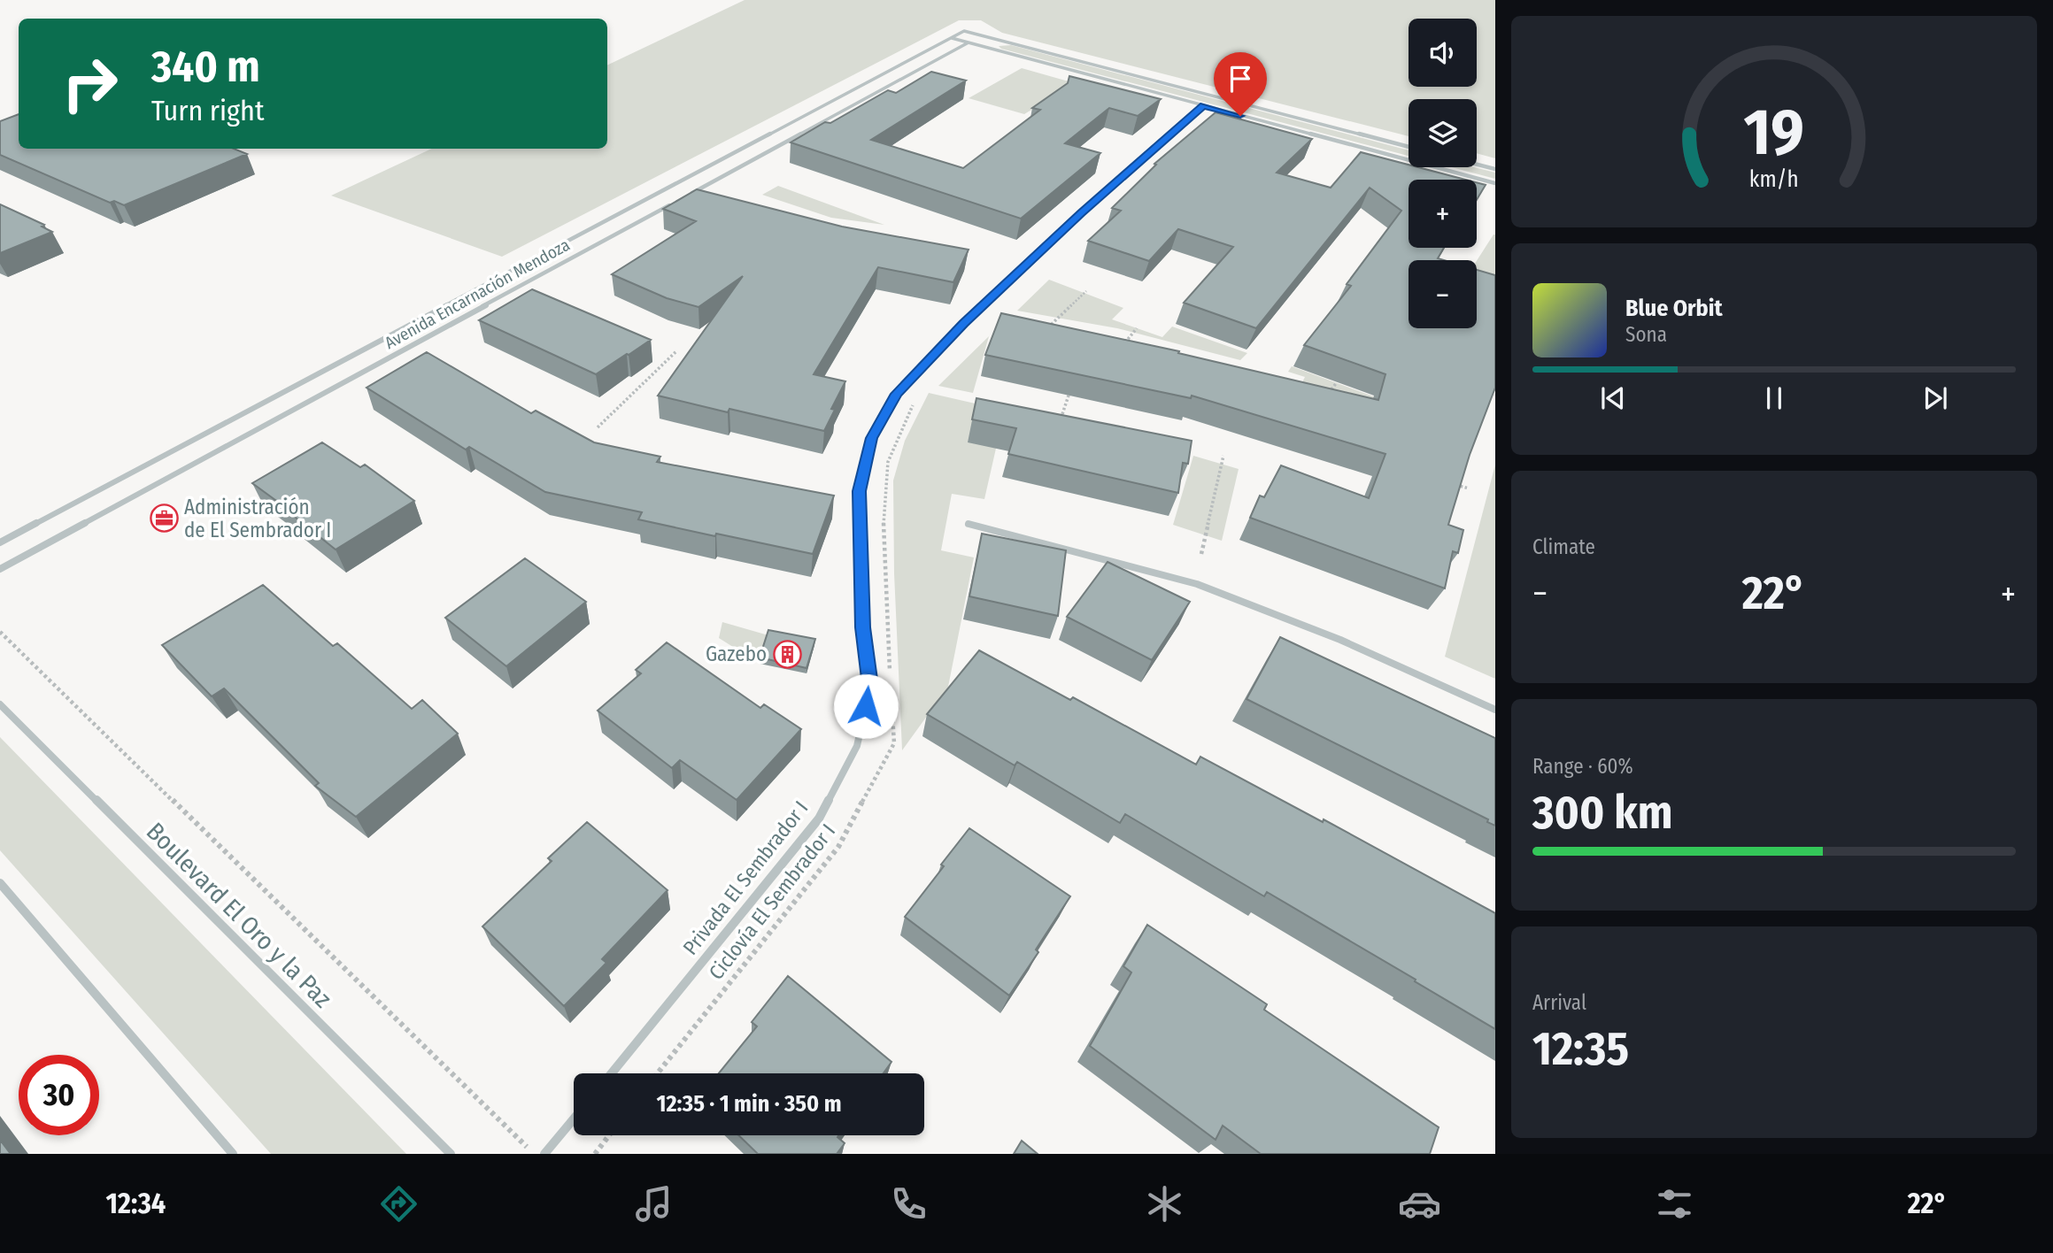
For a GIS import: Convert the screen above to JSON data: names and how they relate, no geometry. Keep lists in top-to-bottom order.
{
  "streets": {
    "street": ["Avenida Encarnación Mendoza", "Privada El Sembrador I", "Boulevard El Oro y la Paz"],
    "path": ["Ciclovía El Sembrador I"]
  },
  "places": {
    "office": ["Administración de El Sembrador I"],
    "building": ["Gazebo"]
  },
  "page": {
    "map_buttons": ["+", "−"],
    "turn": ["340 m", "Turn right"],
    "song": ["Blue Orbit", "Sona"],
    "tile": [
      "Climate",
      ["Range · 60%", "300 km"],
      ["Arrival", "12:35"]
    ],
    "heat": ["−", "22°", "+"],
    "limit": "30",
    "trip": "12:35 · 1 min · 350 m",
    "tabs": ["12:34", "22°"],
    "gauge": ["19", "km/h"]
  }
}
